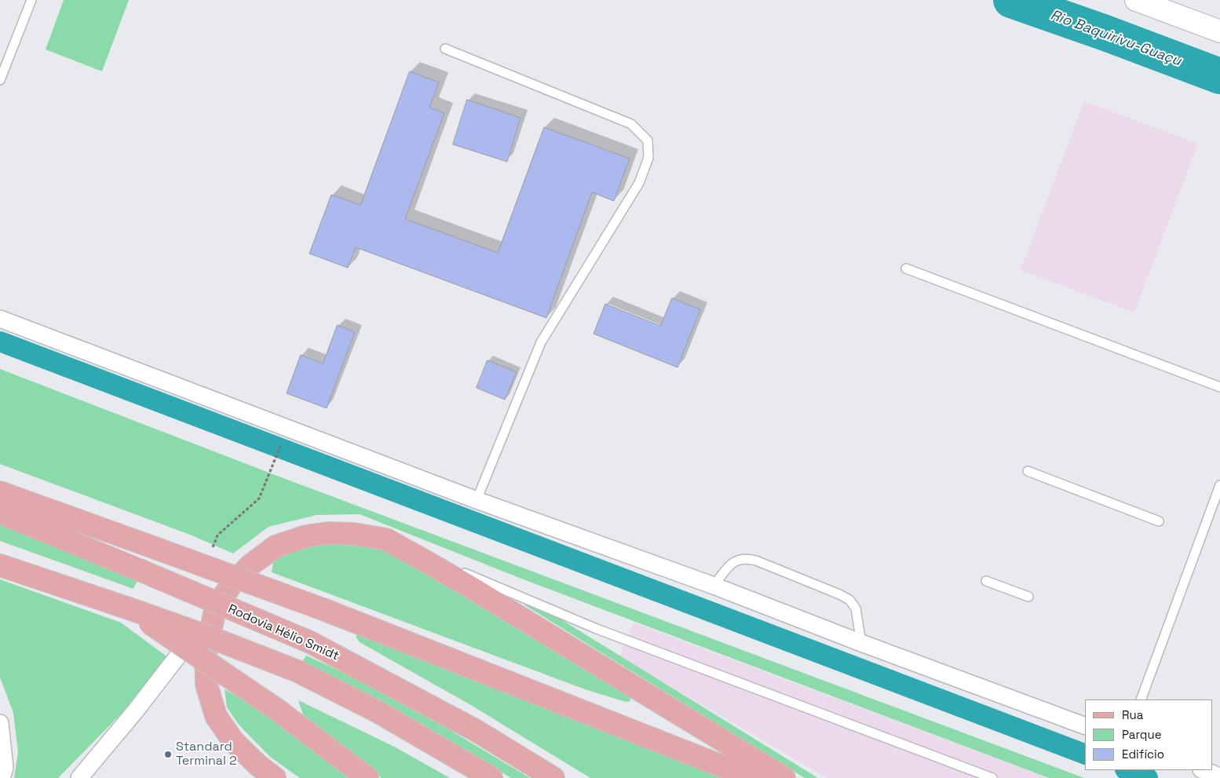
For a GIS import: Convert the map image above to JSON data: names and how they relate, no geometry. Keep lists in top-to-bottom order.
{
  "streets": {
    "main road": ["Rodovia Hélio Smidt"]
  },
  "water": ["Rio Baquirivu-Guaçu"],
  "places": ["Standard Terminal 2"],
  "legend": ["Rua", "Parque", "Edifício"]
}
